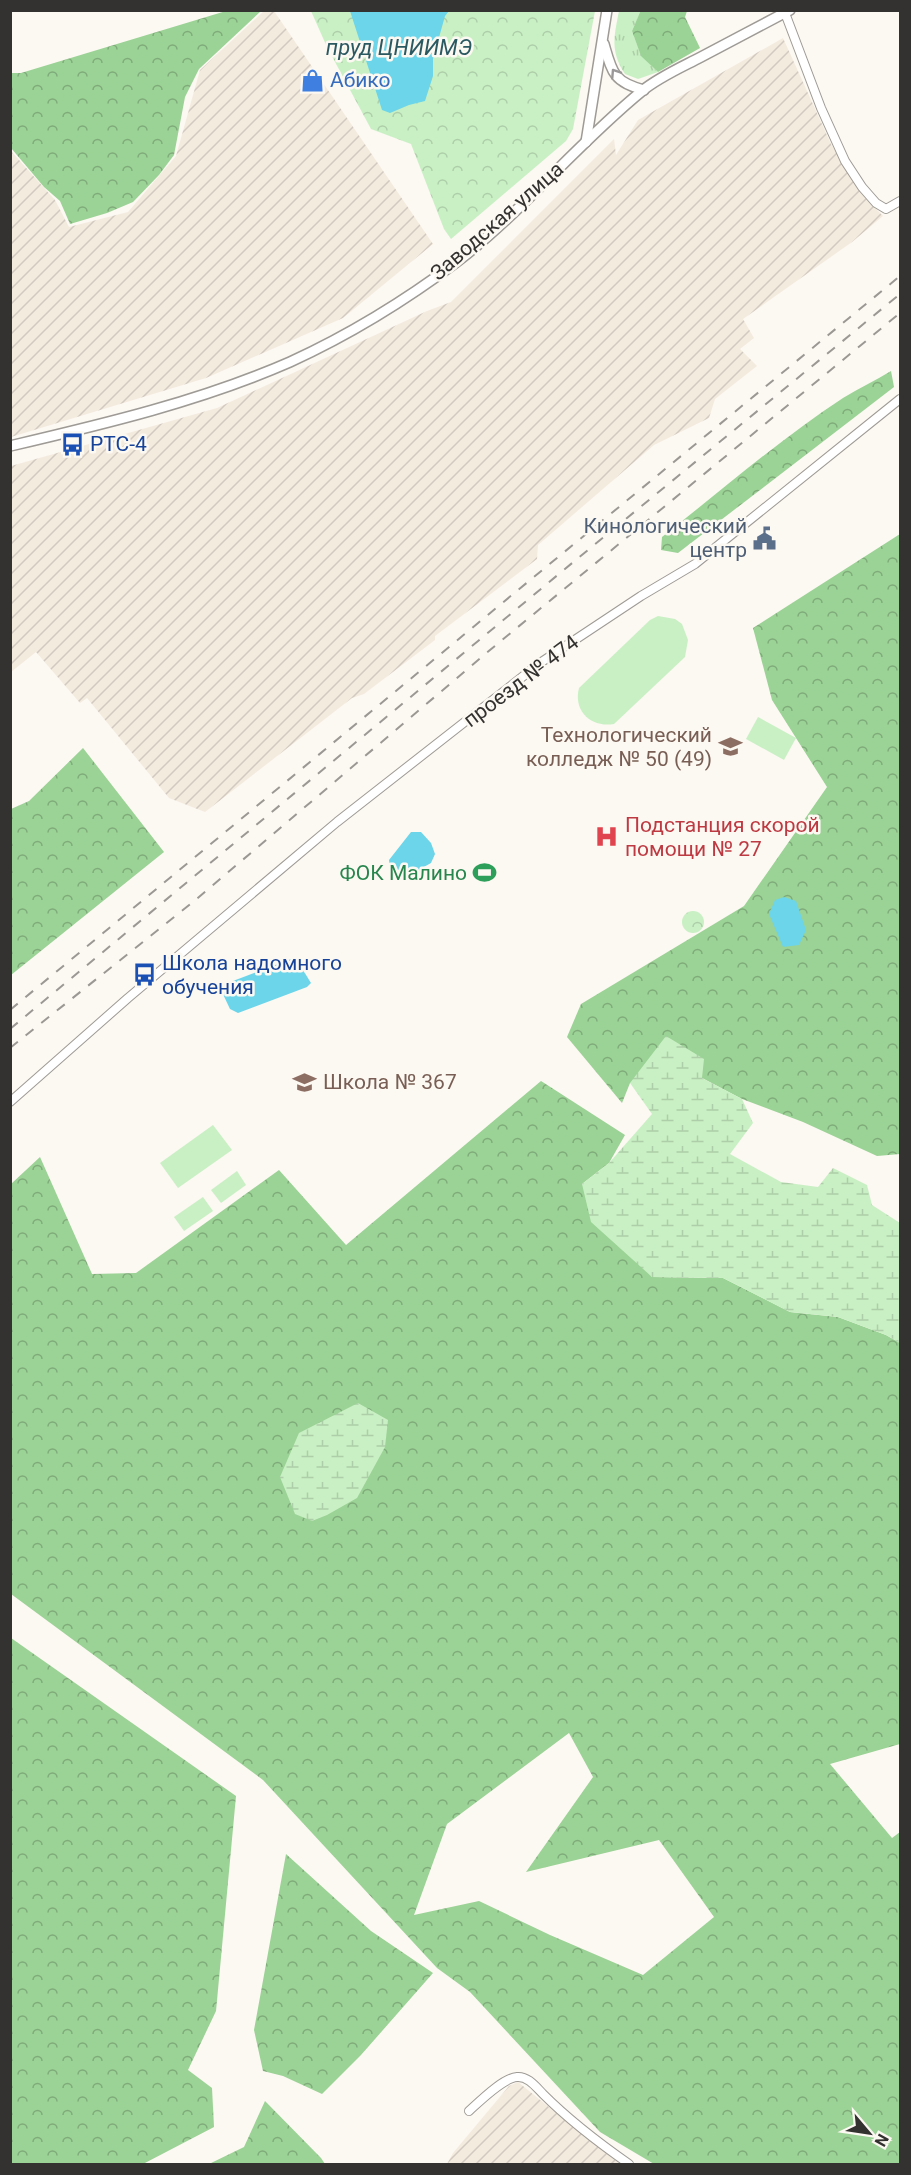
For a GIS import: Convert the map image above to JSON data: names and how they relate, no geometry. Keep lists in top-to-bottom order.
{
  "streets": {
    "street": ["Заводская улица", "проезд № 474"]
  },
  "water": ["пруд ЦНИИМЭ"],
  "places": {
    "shop": ["Абико"],
    "bus stop": ["РТС-4", "Школа надомного обучения"],
    "public building": ["Кинологический центр"],
    "school or university": ["Технологический колледж № 50 (49)", "Школа № 367"],
    "hospital": ["Подстанция скорой помощи № 27"],
    "sports": ["ФОК Малино"]
  },
  "north": "bottom right"
}
